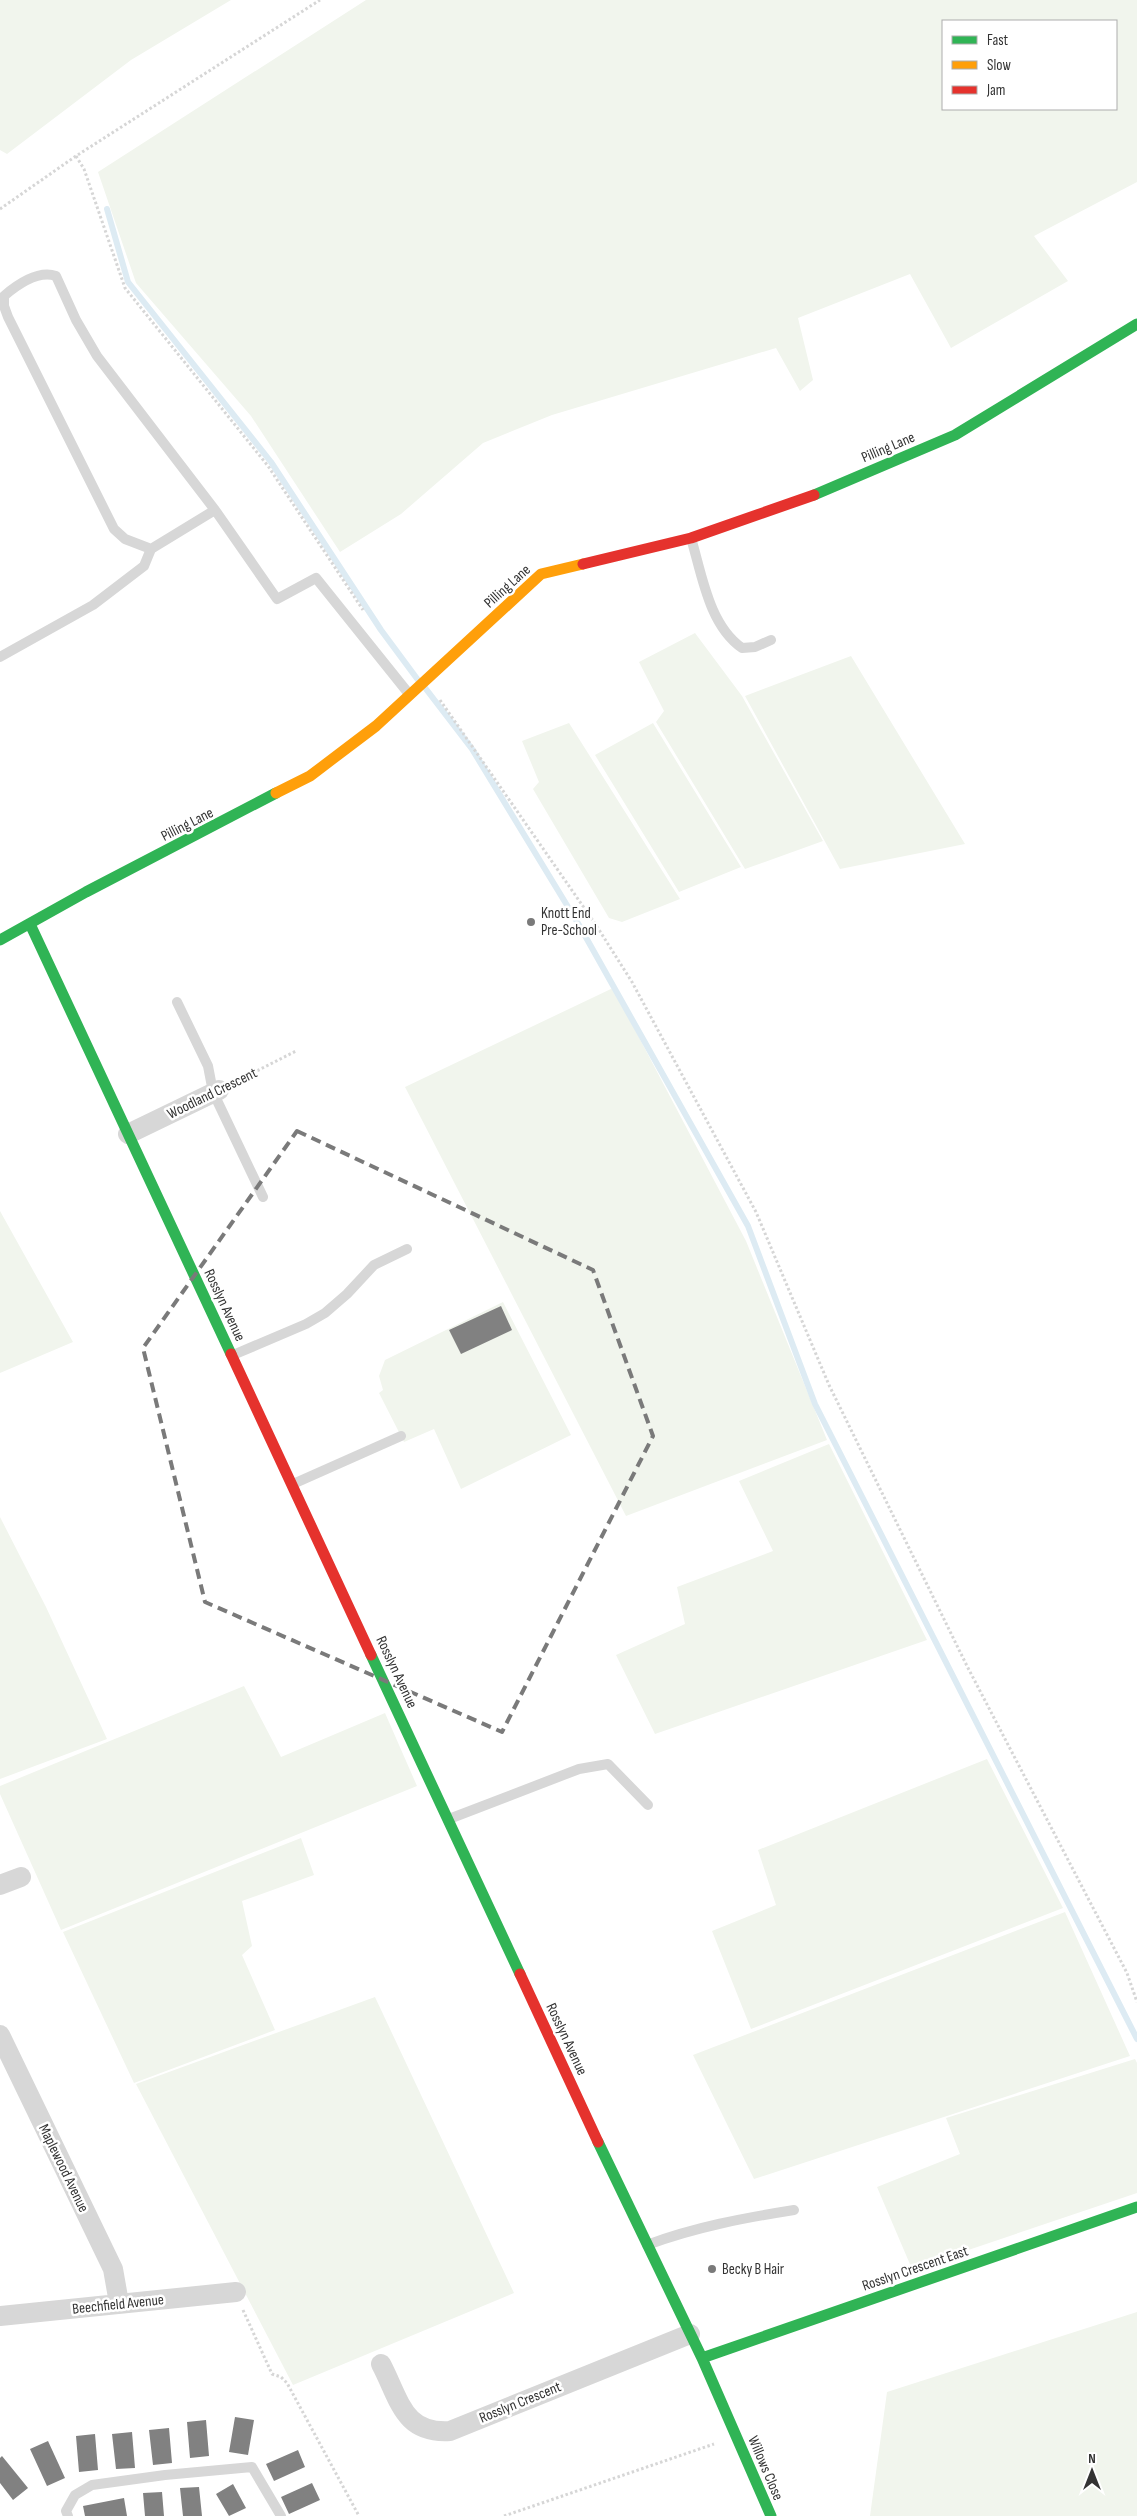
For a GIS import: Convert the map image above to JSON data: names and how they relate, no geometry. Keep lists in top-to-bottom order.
{
  "streets": {
    "street": [
      "Pilling Lane",
      "Woodland Crescent",
      "Rosslyn Avenue",
      "Maplewood Avenue",
      "Rosslyn Crescent East",
      "Beechfield Avenue",
      "Rosslyn Crescent",
      "Willows Close"
    ]
  },
  "crossings": [
    ["Pilling Lane", "Rosslyn Avenue"],
    ["Woodland Crescent", "Rosslyn Avenue"],
    ["Rosslyn Avenue", "Rosslyn Crescent East"],
    ["Rosslyn Avenue", "Rosslyn Crescent"],
    ["Rosslyn Avenue", "Willows Close"],
    ["Maplewood Avenue", "Beechfield Avenue"]
  ],
  "places": ["Knott End Pre-School", "Becky B Hair"],
  "legend": ["Fast", "Slow", "Jam"],
  "north": "top"
}
